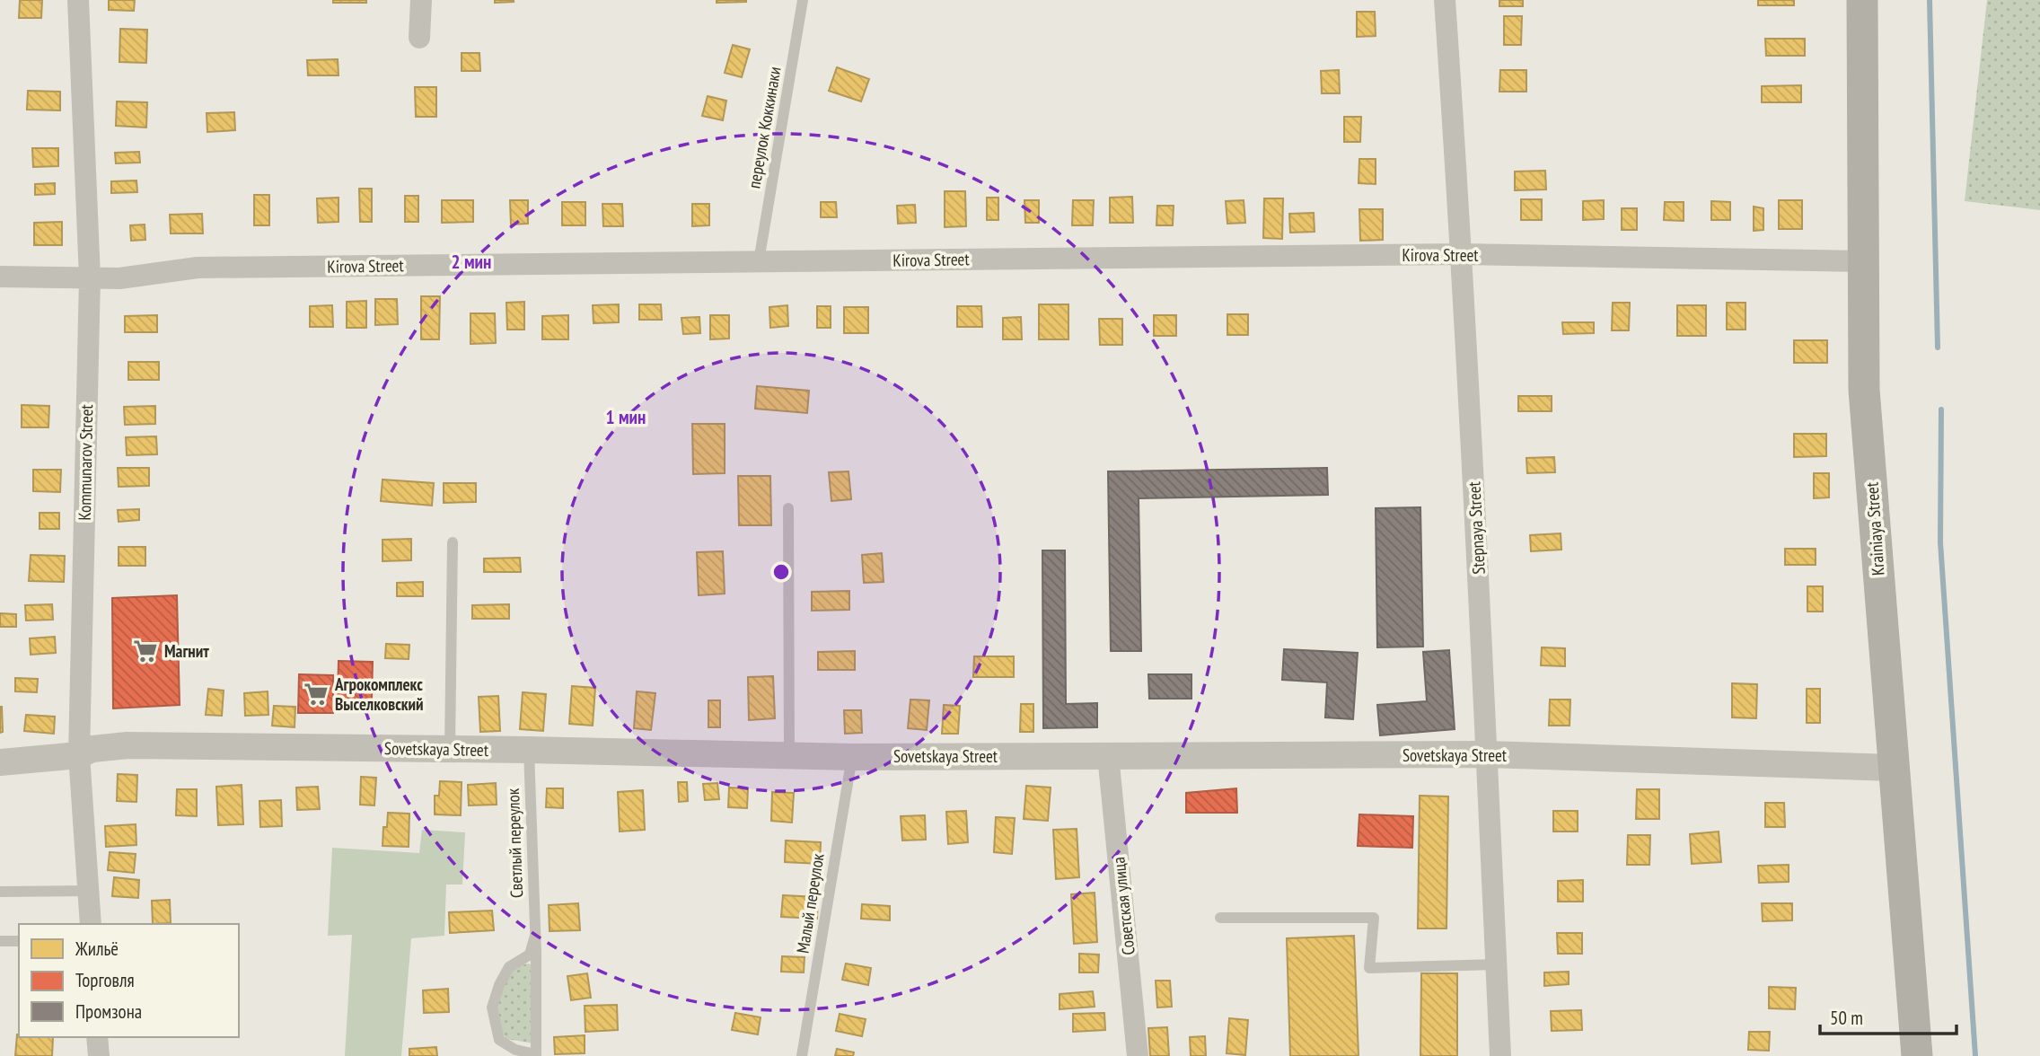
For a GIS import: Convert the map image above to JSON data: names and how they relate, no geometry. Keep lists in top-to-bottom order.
{
  "streets": {
    "main road": ["Krainiaya Street"],
    "street": [
      "Kirova Street",
      "Kommunarov Street",
      "Stepnaya Street",
      "Sovetskaya Street",
      "Советская улица"
    ],
    "lane": ["переулок Коккинаки", "Светлый переулок", "Малый переулок"]
  },
  "crossings": [
    ["переулок Коккинаки", "Kirova Street"],
    ["Kirova Street", "Kommunarov Street"],
    ["Kirova Street", "Stepnaya Street"],
    ["Kirova Street", "Krainiaya Street"],
    ["Kommunarov Street", "Sovetskaya Street"],
    ["Stepnaya Street", "Sovetskaya Street"],
    ["Krainiaya Street", "Sovetskaya Street"],
    ["Sovetskaya Street", "Светлый переулок"],
    ["Sovetskaya Street", "Малый переулок"],
    ["Sovetskaya Street", "Советская улица"]
  ],
  "places": {
    "supermarket": ["Магнит", "Агрокомплекс Выселковский"]
  },
  "legend": ["Жильё", "Торговля", "Промзона"],
  "scale_bar": "50 m",
  "rings": ["2 мин", "1 мин"]
}
